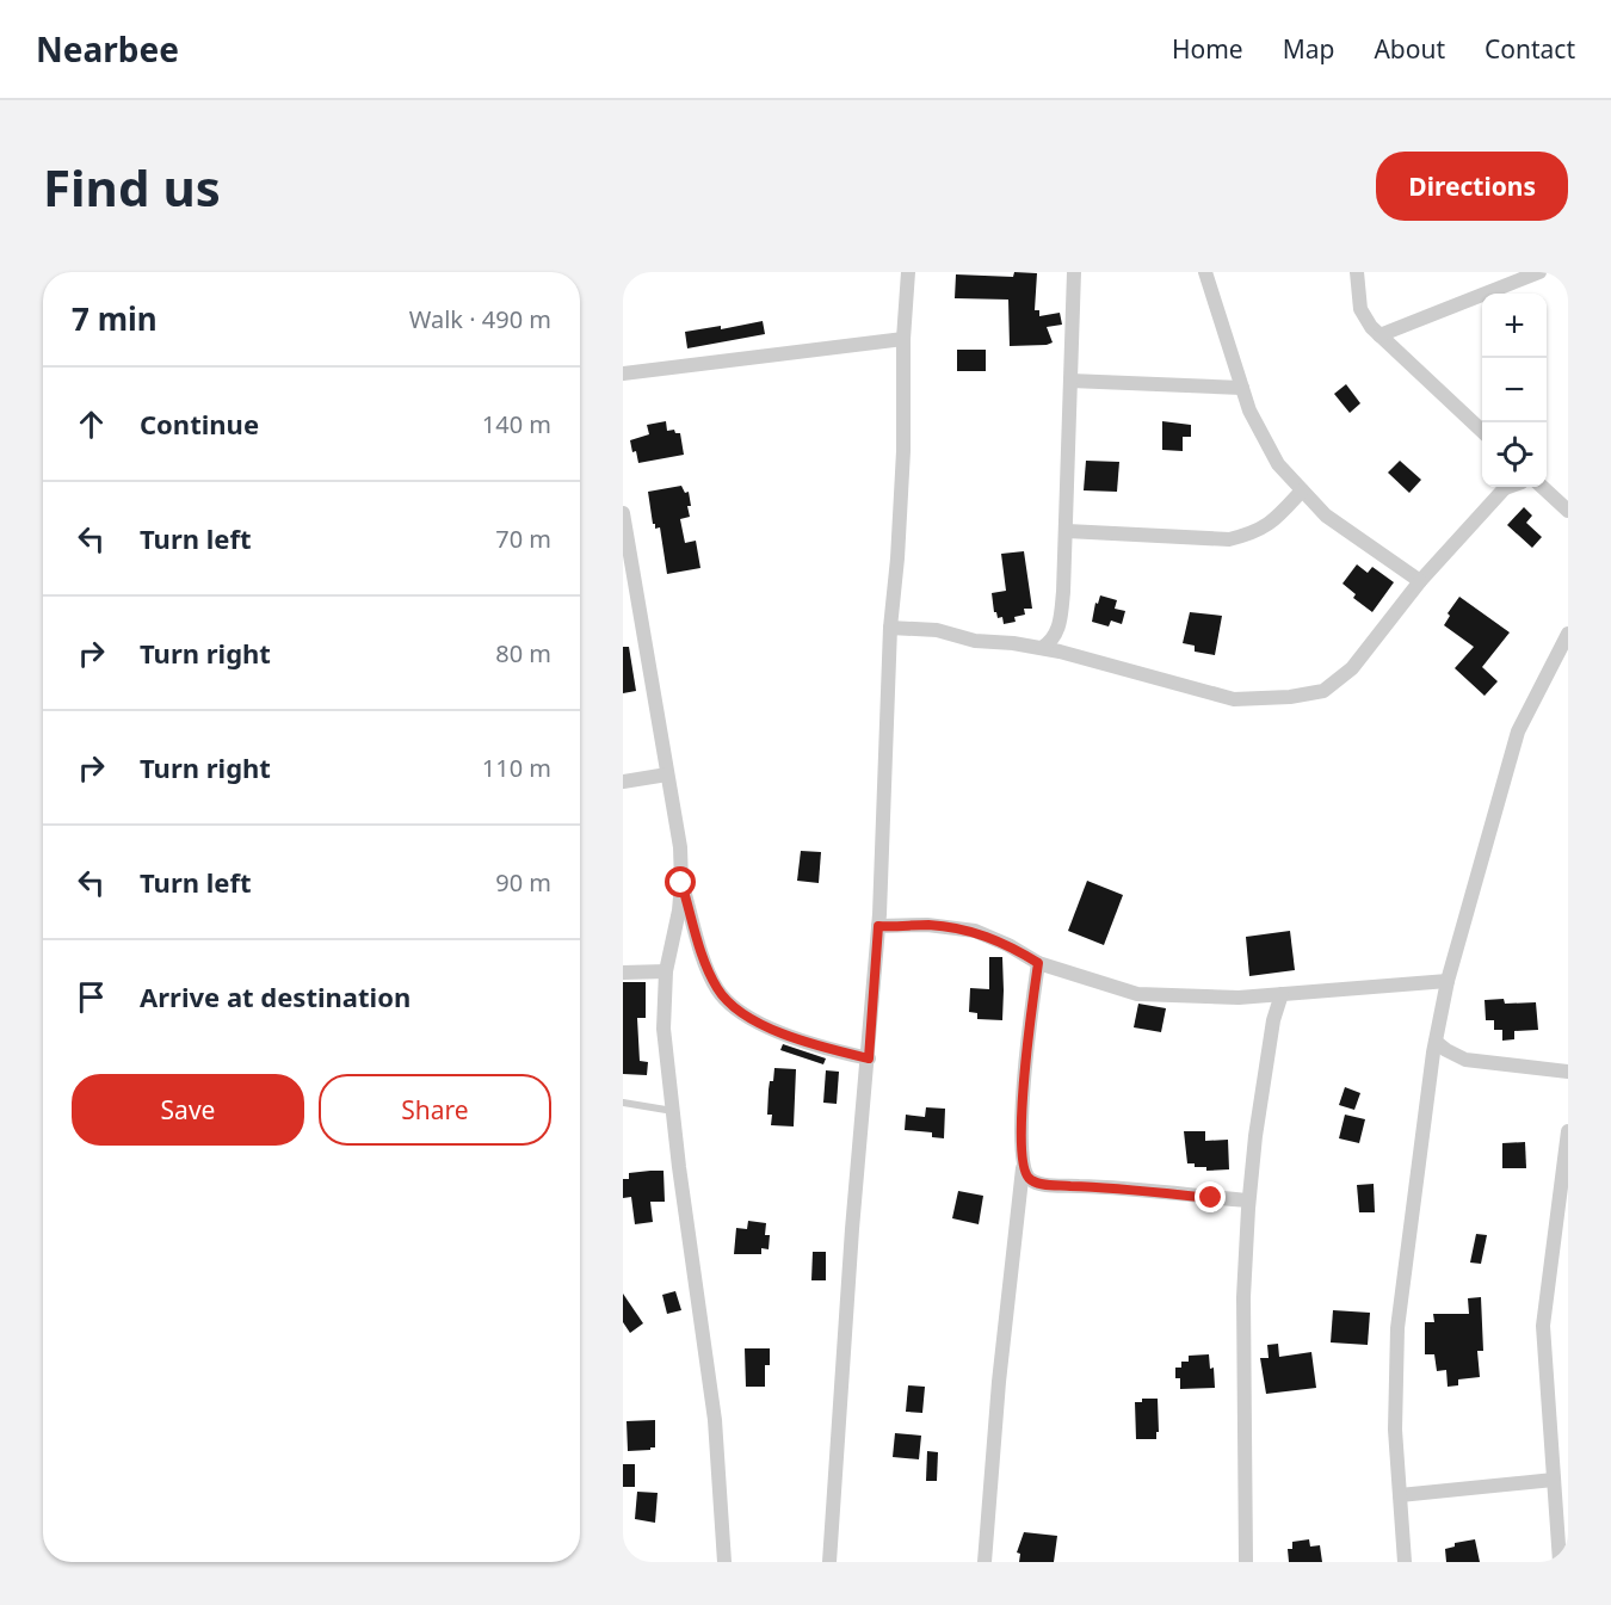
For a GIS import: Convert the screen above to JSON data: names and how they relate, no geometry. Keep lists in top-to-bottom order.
{
  "page": {
    "header": "Nearbee",
    "nav": [
      "Home",
      "Map",
      "About",
      "Contact"
    ],
    "buttons": [
      "Directions",
      ["Save", "Share"]
    ],
    "title": "Find us",
    "heading": ["7 min", "Walk · 490 m"],
    "map_buttons": ["+", "−"],
    "list": [
      ["Continue", "140 m"],
      ["Turn left", "70 m"],
      ["Turn right", "80 m"],
      ["Turn right", "110 m"],
      ["Turn left", "90 m"],
      "Arrive at destination"
    ]
  }
}
